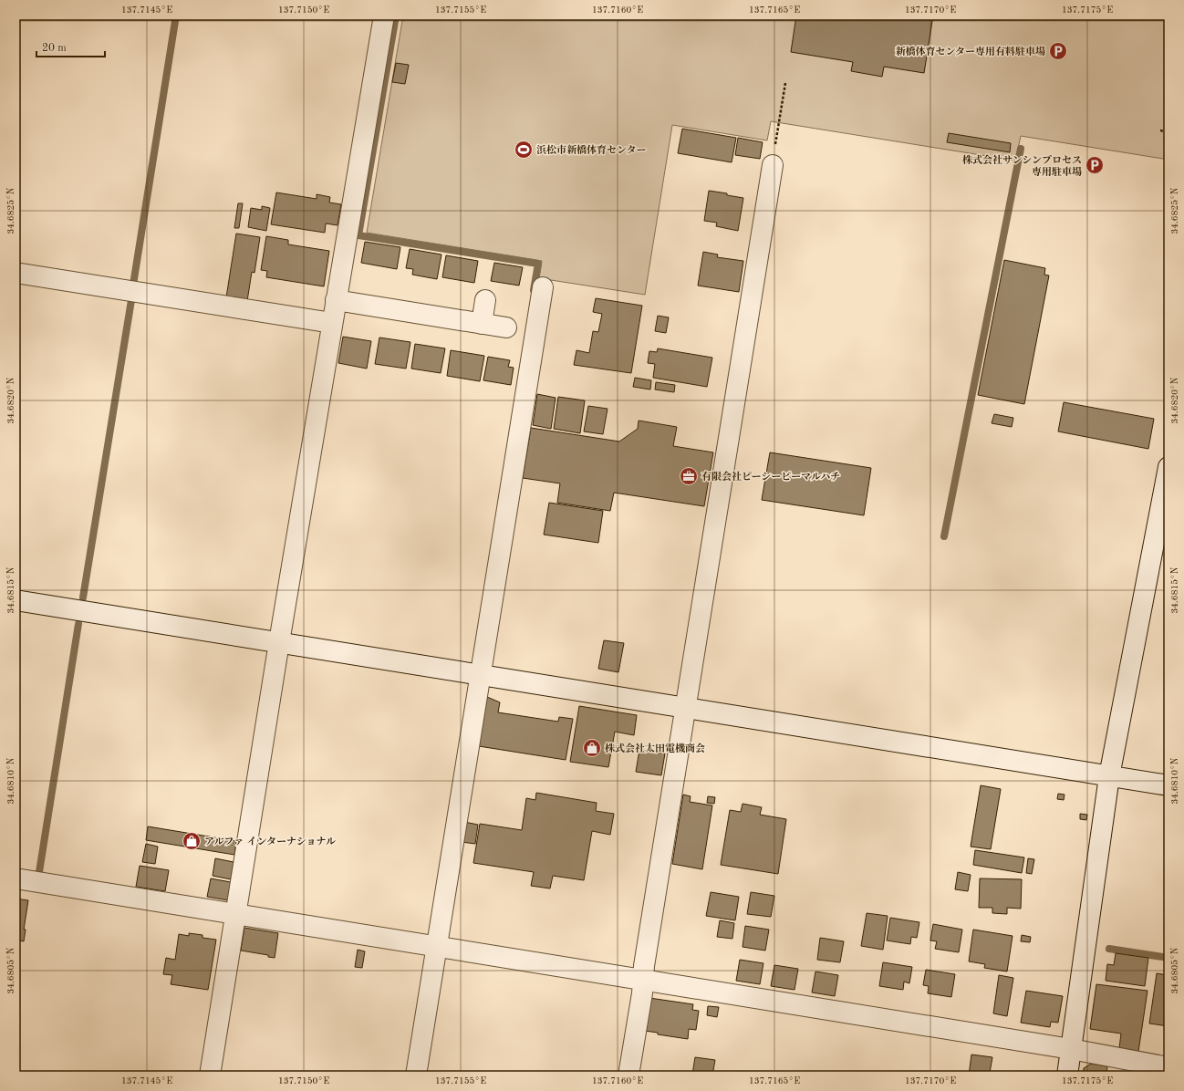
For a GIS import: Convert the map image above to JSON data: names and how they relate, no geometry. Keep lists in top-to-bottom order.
{
  "places": {
    "parking": ["新橋体育センター専用有料駐車場", "株式会社サンシンプロセス 専用駐車場"],
    "sports": ["浜松市新橋体育センター"],
    "office": ["有限会社ピーシーピーマルハチ"],
    "shop": ["株式会社太田電機商会", "アルファ インターナショナル"]
  },
  "scale_bar": "20 m",
  "coordinates": [
    "137.7145°E",
    "137.7150°E",
    "137.7155°E",
    "137.7160°E",
    "137.7165°E",
    "137.7170°E",
    "137.7175°E",
    "34.6825°N",
    "34.6820°N",
    "34.6815°N",
    "34.6810°N",
    "34.6805°N"
  ]
}
